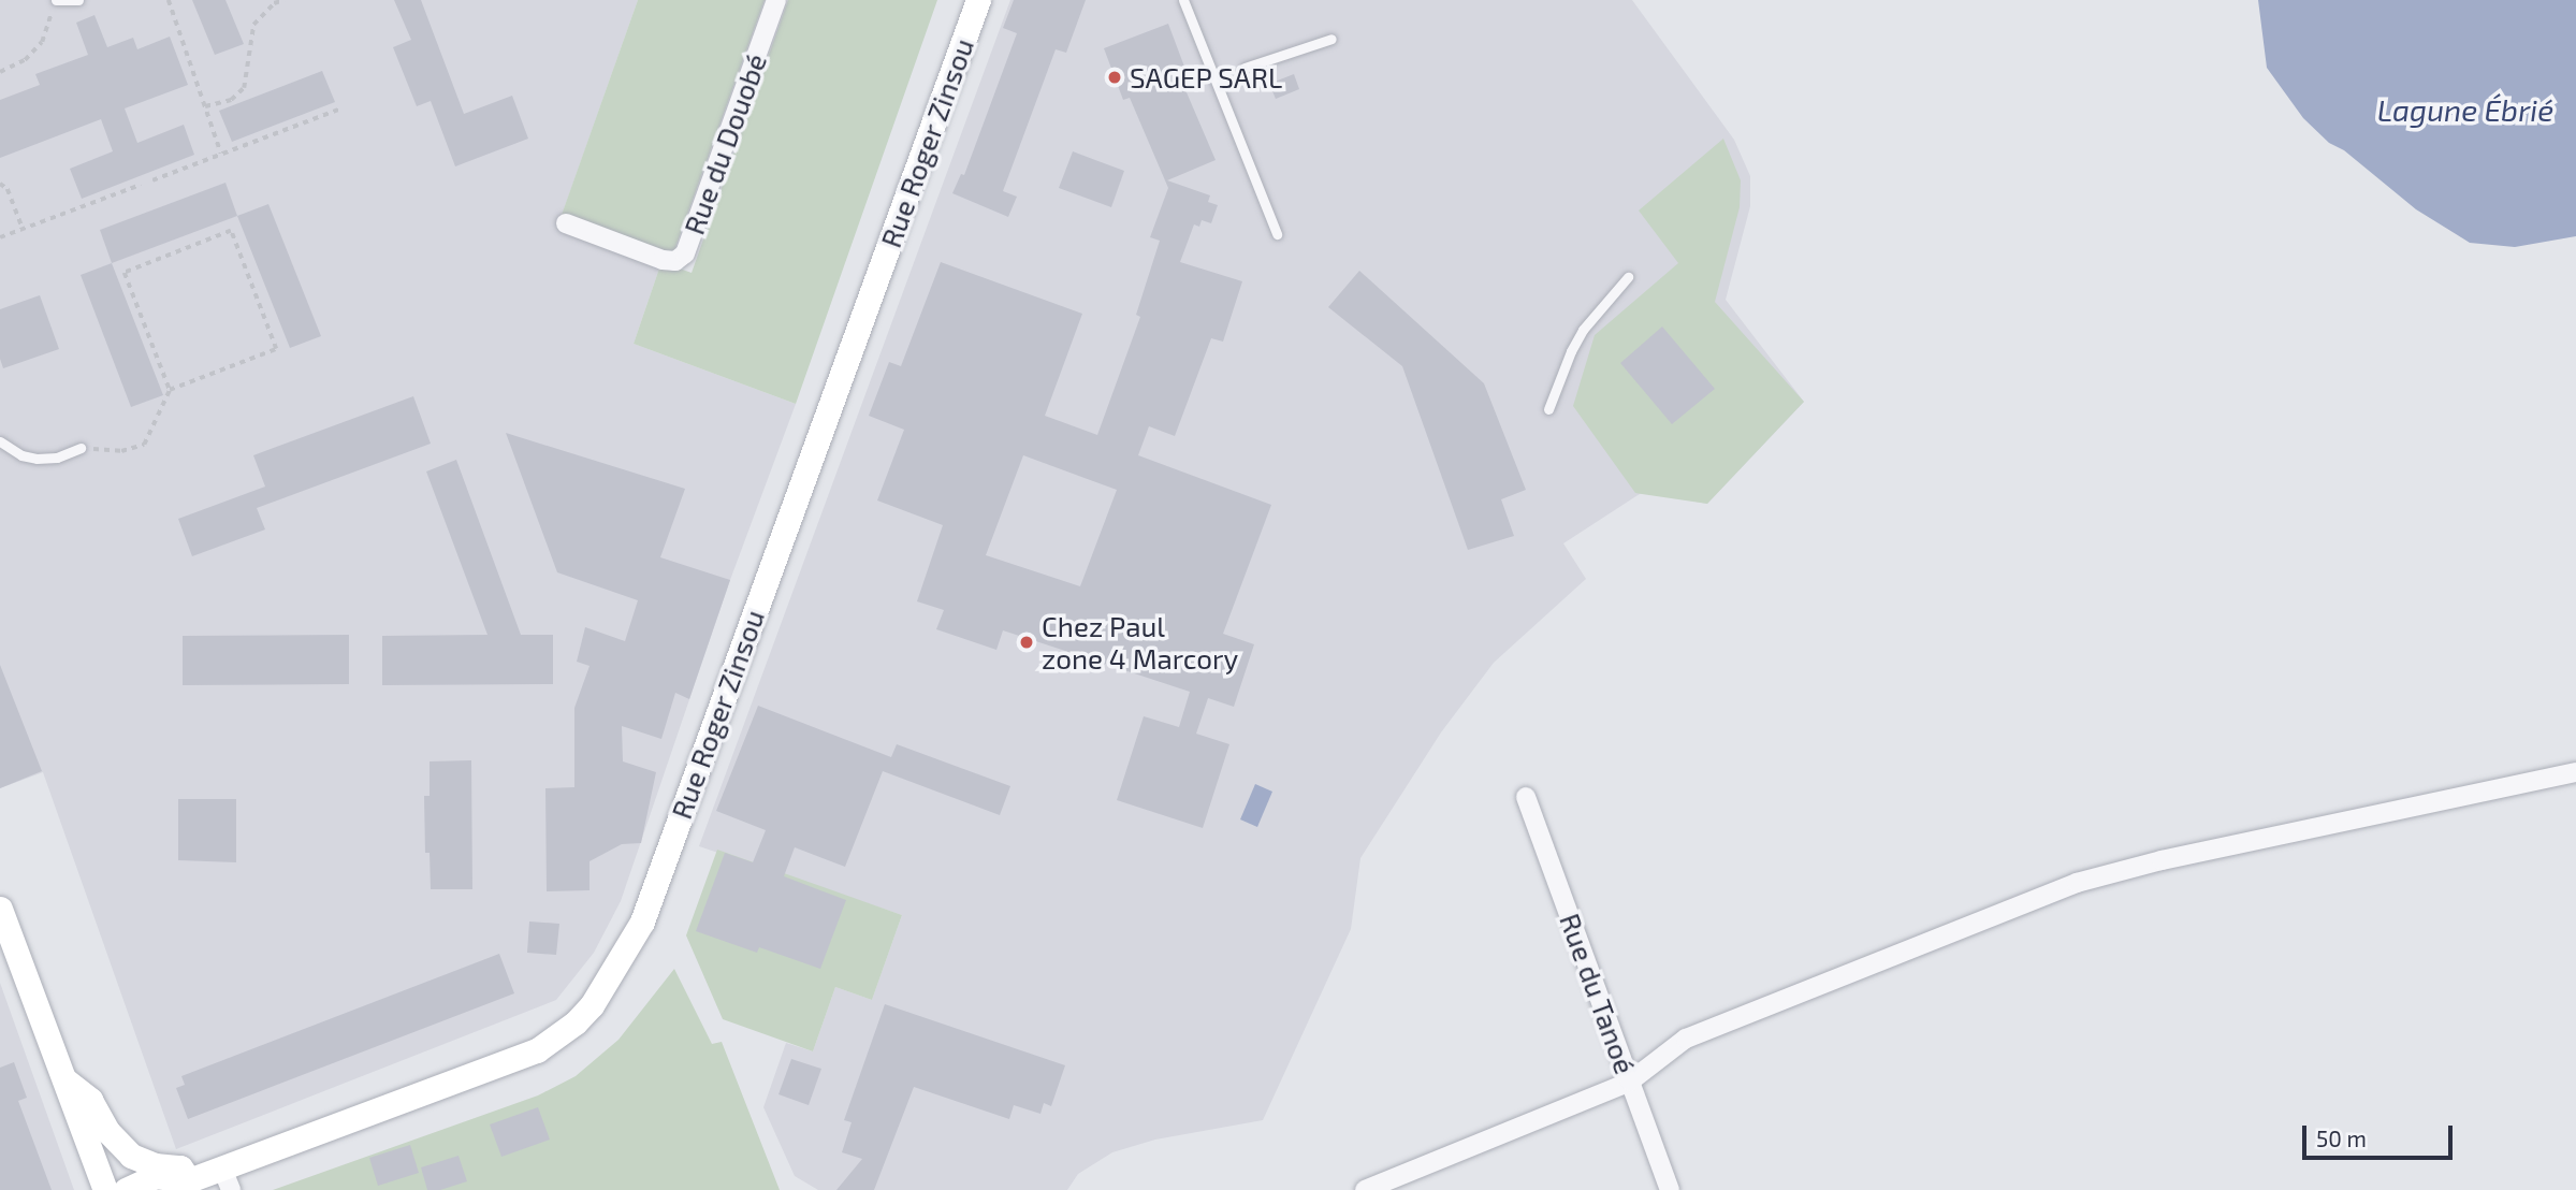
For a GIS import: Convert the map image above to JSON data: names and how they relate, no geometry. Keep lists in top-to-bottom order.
{
  "streets": {
    "street": ["Rue Roger Zinsou", "Rue du Douobé", "Rue du Tanoé"]
  },
  "water": ["Lagune Ébrié"],
  "places": ["SAGEP SARL", "Chez Paul zone 4 Marcory"],
  "scale_bar": "50 m"
}
